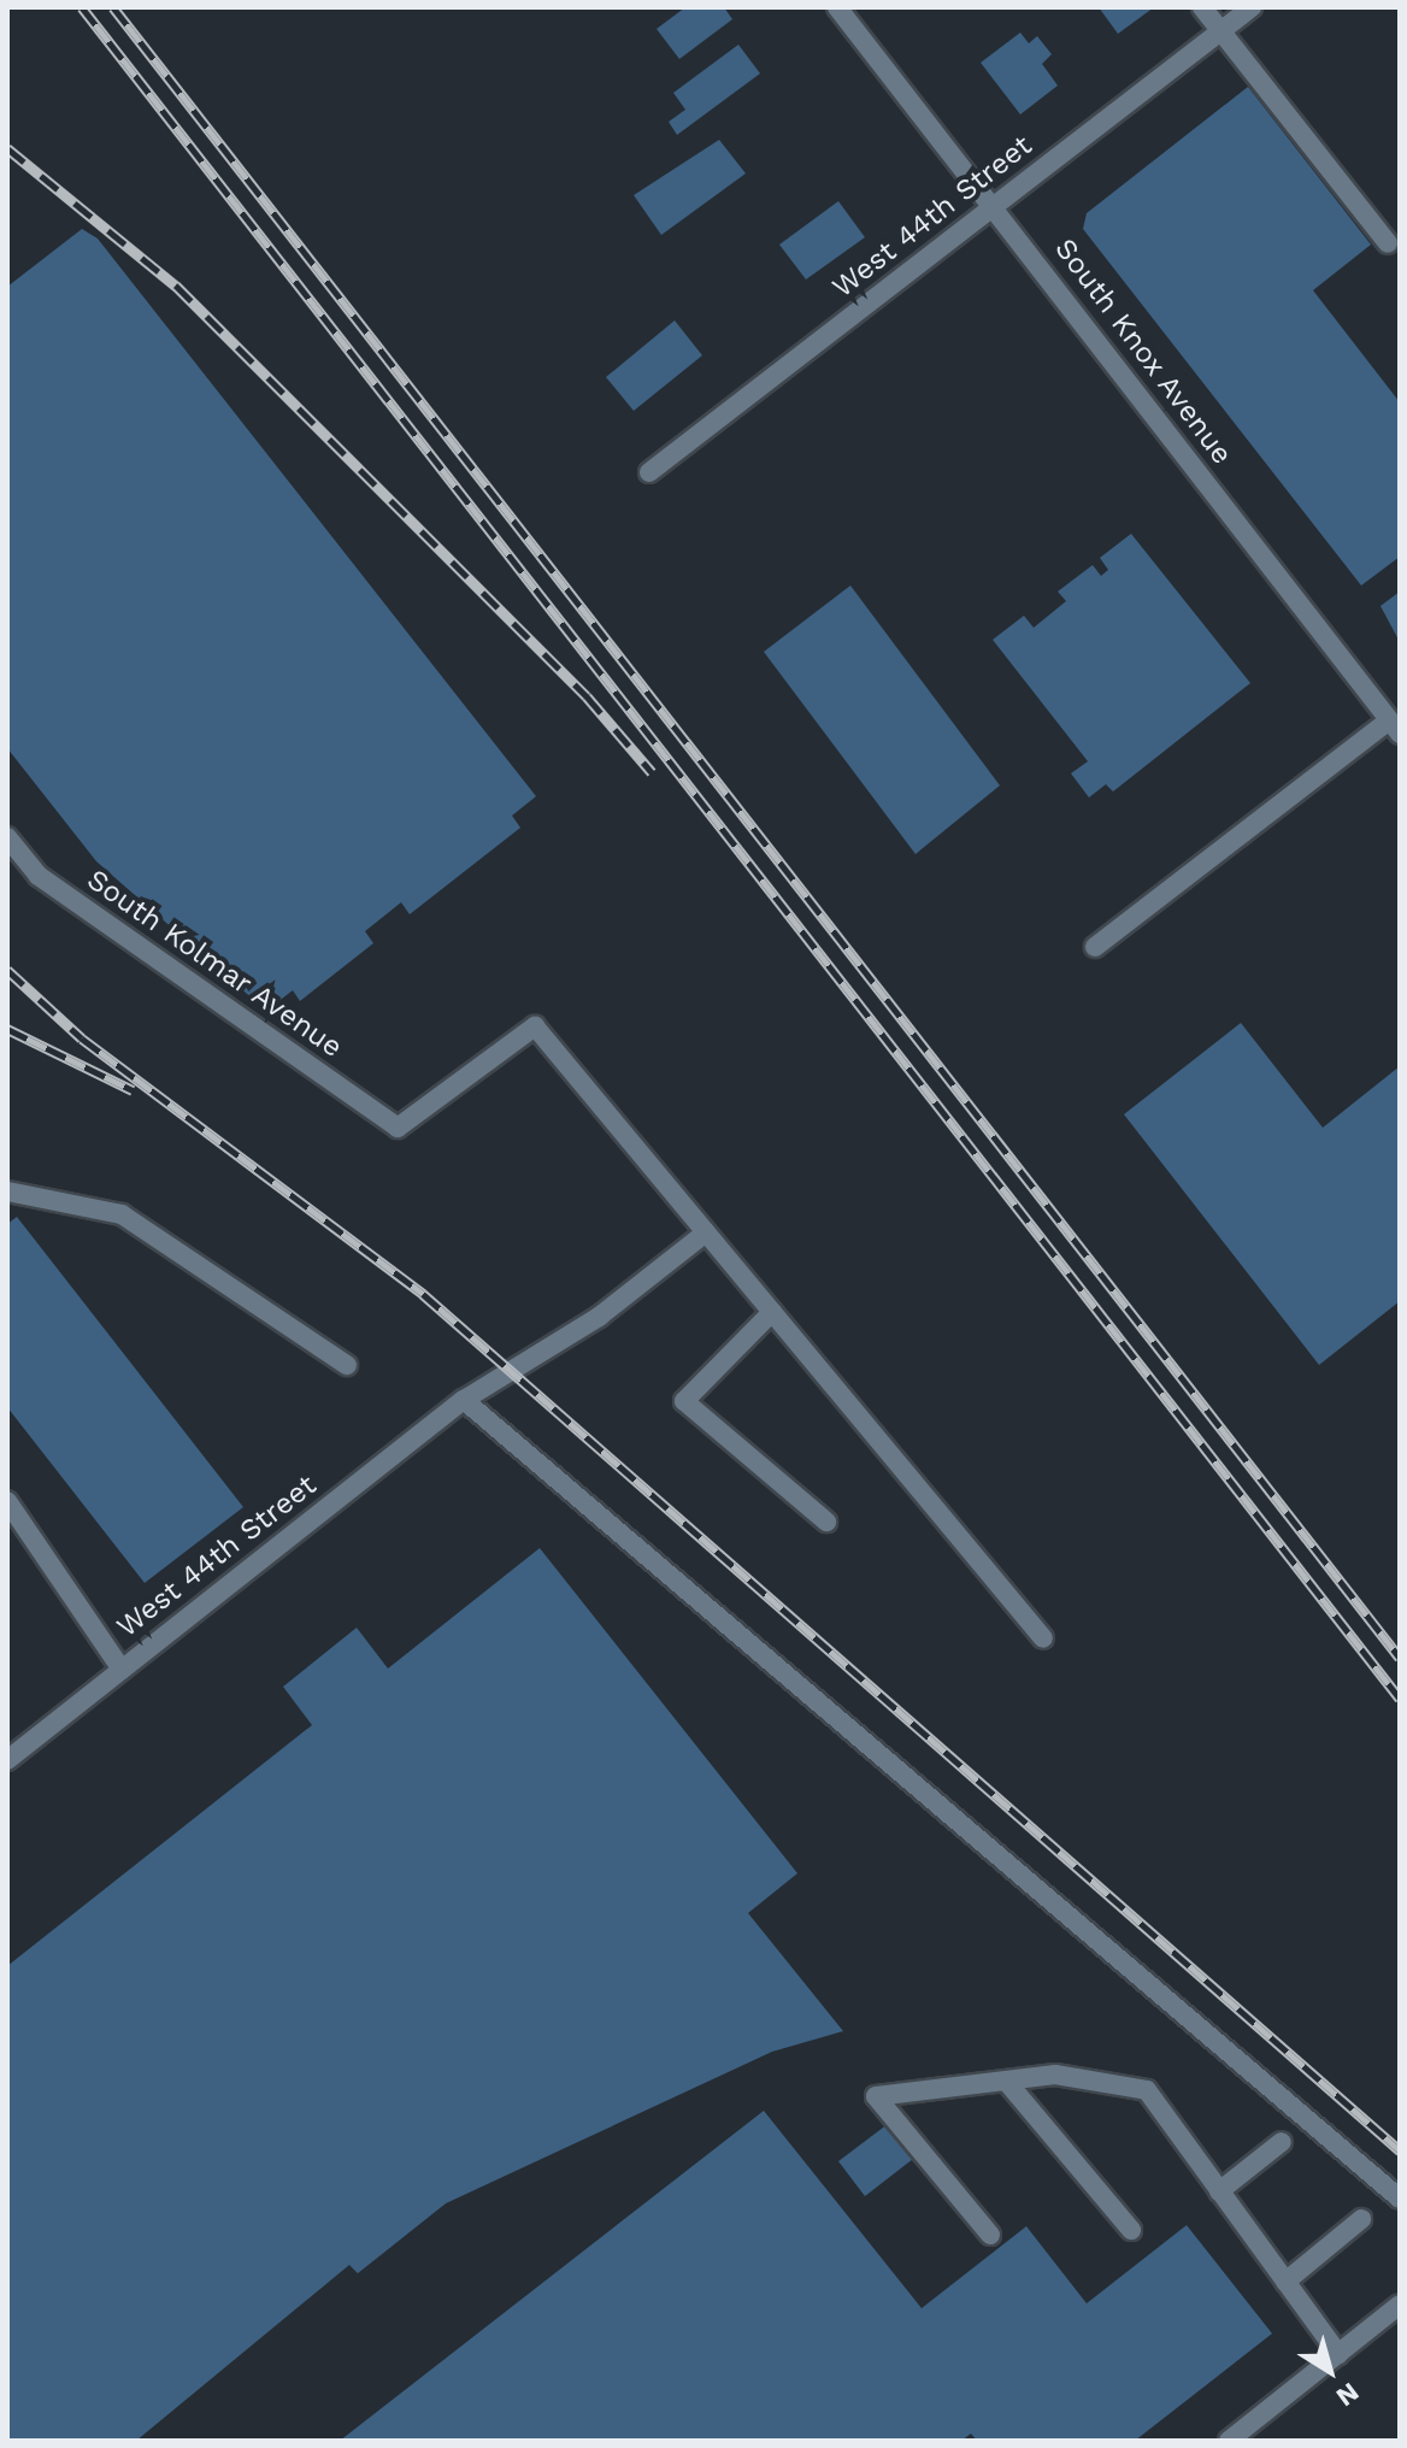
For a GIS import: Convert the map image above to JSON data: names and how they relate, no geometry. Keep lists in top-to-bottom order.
{
  "streets": {
    "street": ["West 44th Street", "South Knox Avenue", "South Kolmar Avenue"]
  },
  "crossings": [
    ["West 44th Street", "South Knox Avenue"],
    ["West 44th Street", "South Kolmar Avenue"]
  ],
  "north": "bottom right"
}
